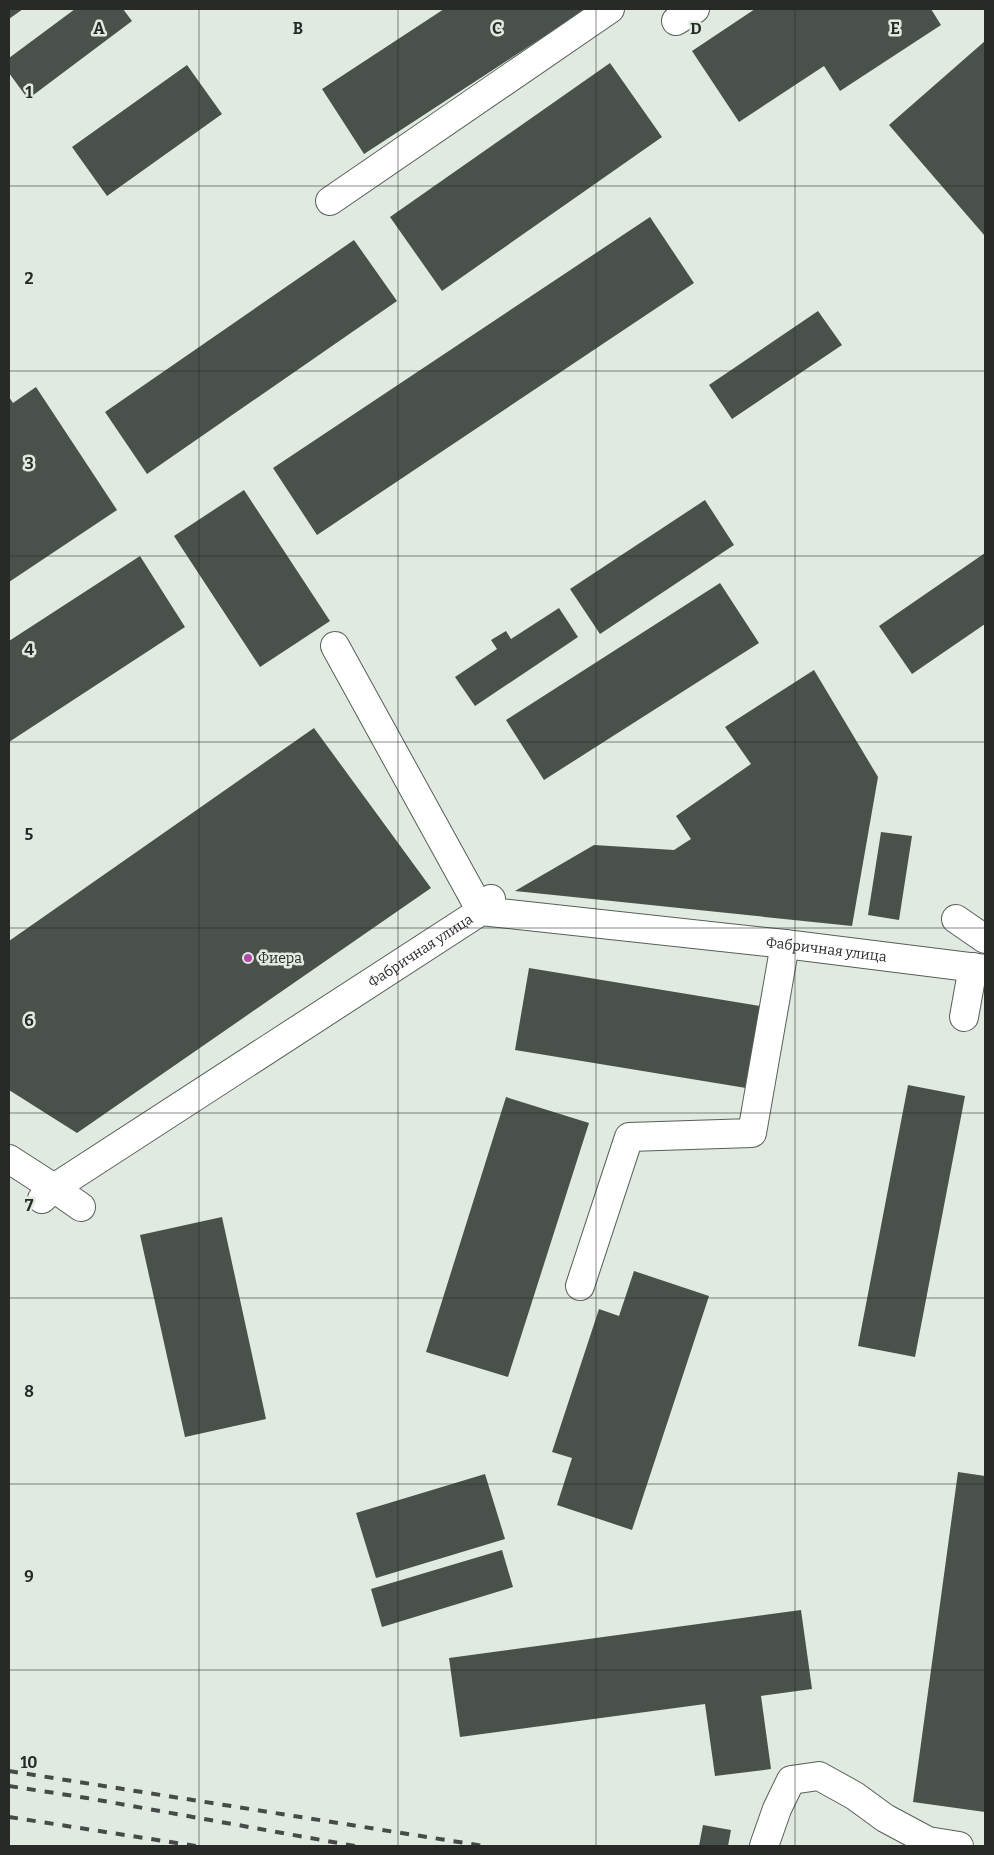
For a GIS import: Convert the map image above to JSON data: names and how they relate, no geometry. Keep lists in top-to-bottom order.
{
  "streets": {
    "street": ["Фабричная улица"]
  },
  "places": ["Фиера"],
  "grid": {
    "columns": [
      "A",
      "B",
      "C",
      "D",
      "E"
    ],
    "rows": [
      "1",
      "2",
      "3",
      "4",
      "5",
      "6",
      "7",
      "8",
      "9",
      "10"
    ]
  }
}
